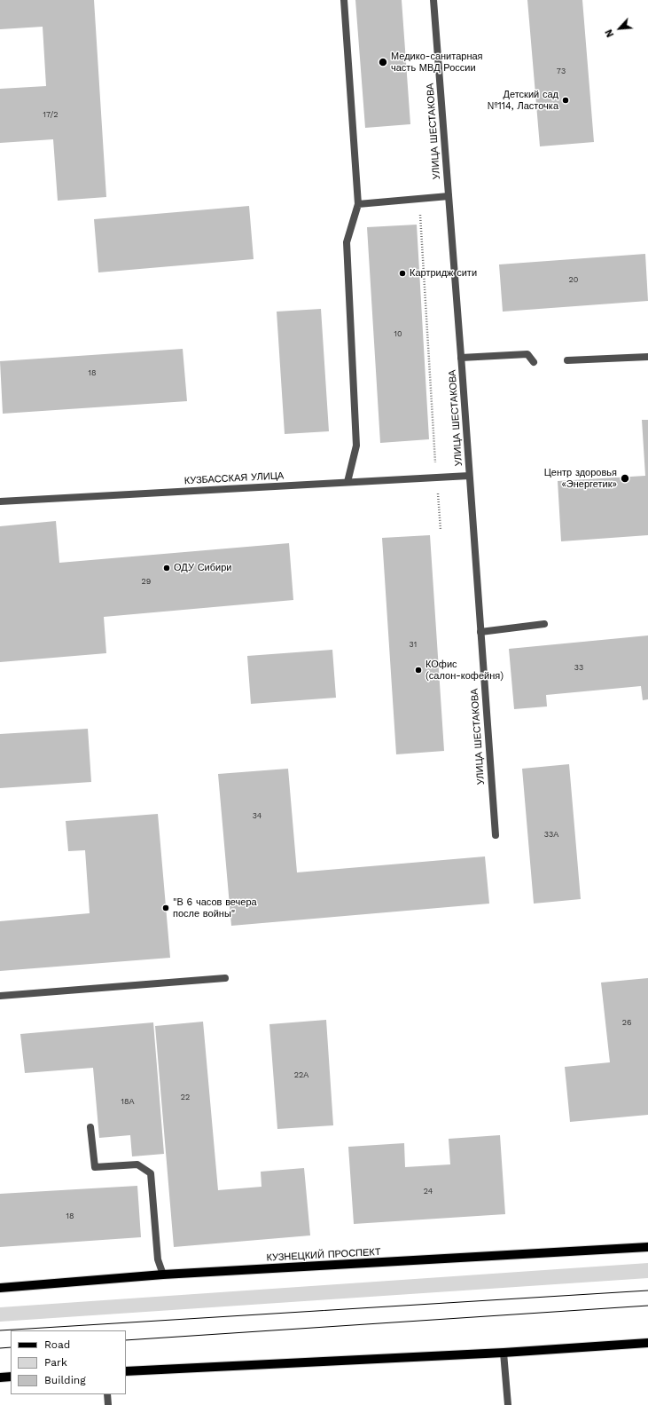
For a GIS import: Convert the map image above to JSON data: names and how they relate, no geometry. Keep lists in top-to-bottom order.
{
  "streets": {
    "main road": ["КУЗНЕЦКИЙ ПРОСПЕКТ"],
    "street": ["УЛИЦА ШЕСТАКОВА", "КУЗБАССКАЯ УЛИЦА"]
  },
  "crossings": [
    ["УЛИЦА ШЕСТАКОВА", "КУЗБАССКАЯ УЛИЦА"]
  ],
  "places": [
    "Медико-санитарная часть МВД России",
    "Детский сад №114, Ласточка",
    "Картридж сити",
    "Центр здоровья «Энергетик»",
    "ОДУ Сибири",
    "КОфис (салон-кофейня)",
    "\"В 6 часов вечера после войны\""
  ],
  "house_numbers": [
    "73",
    "17/2",
    "20",
    "10",
    "18",
    "29",
    "31",
    "33",
    "34",
    "33А",
    "26",
    "22А",
    "22",
    "18А",
    "24",
    "18"
  ],
  "legend": ["Road", "Park", "Building"],
  "north": "bottom left"
}
